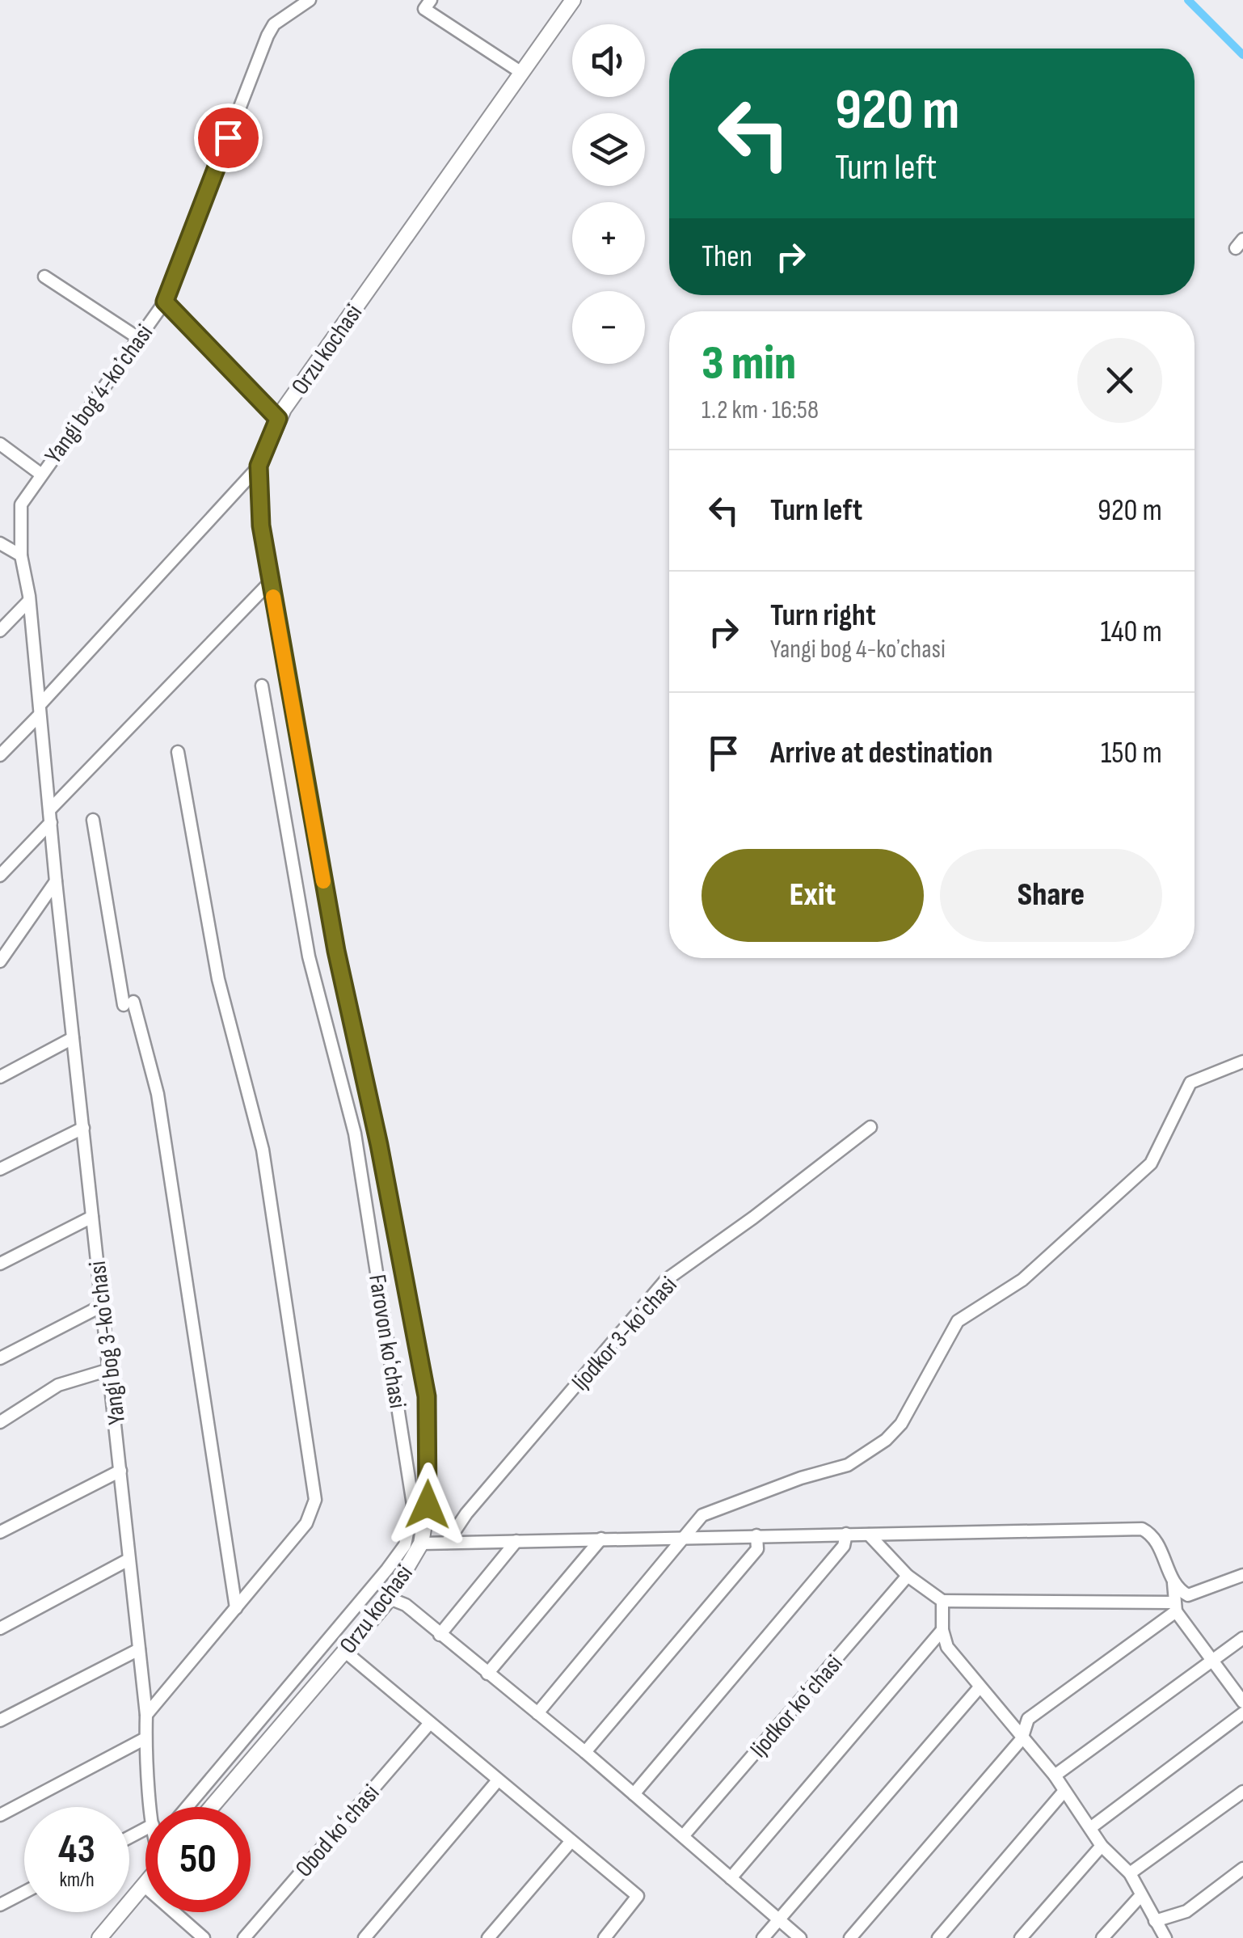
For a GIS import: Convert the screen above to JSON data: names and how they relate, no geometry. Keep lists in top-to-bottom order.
{
  "streets": {
    "main road": ["Orzu kochasi"],
    "street": [
      "Yangi bog 4-koʼchasi",
      "Ijodkor 3-koʼchasi",
      "Farovon koʻchasi",
      "Yangi bog 3-koʼchasi",
      "Ijodkor koʻchasi",
      "Obod koʻchasi"
    ]
  },
  "crossings": [
    ["Yangi bog 4-koʼchasi", "Yangi bog 3-koʼchasi"]
  ],
  "page": {
    "map_buttons": ["+", "−"],
    "turn": ["920 m", "Turn left"],
    "then": "Then",
    "heading": ["3 min", "1.2 km · 16:58"],
    "list": [
      {
        "name": "Turn left",
        "value": "920 m"
      },
      {
        "name": "Turn right",
        "note": "Yangi bog 4-koʼchasi",
        "value": "140 m"
      },
      {
        "name": "Arrive at destination",
        "value": "150 m"
      }
    ],
    "buttons": ["Exit", "Share"],
    "speed": "43 km/h",
    "limit": "50"
  }
}
